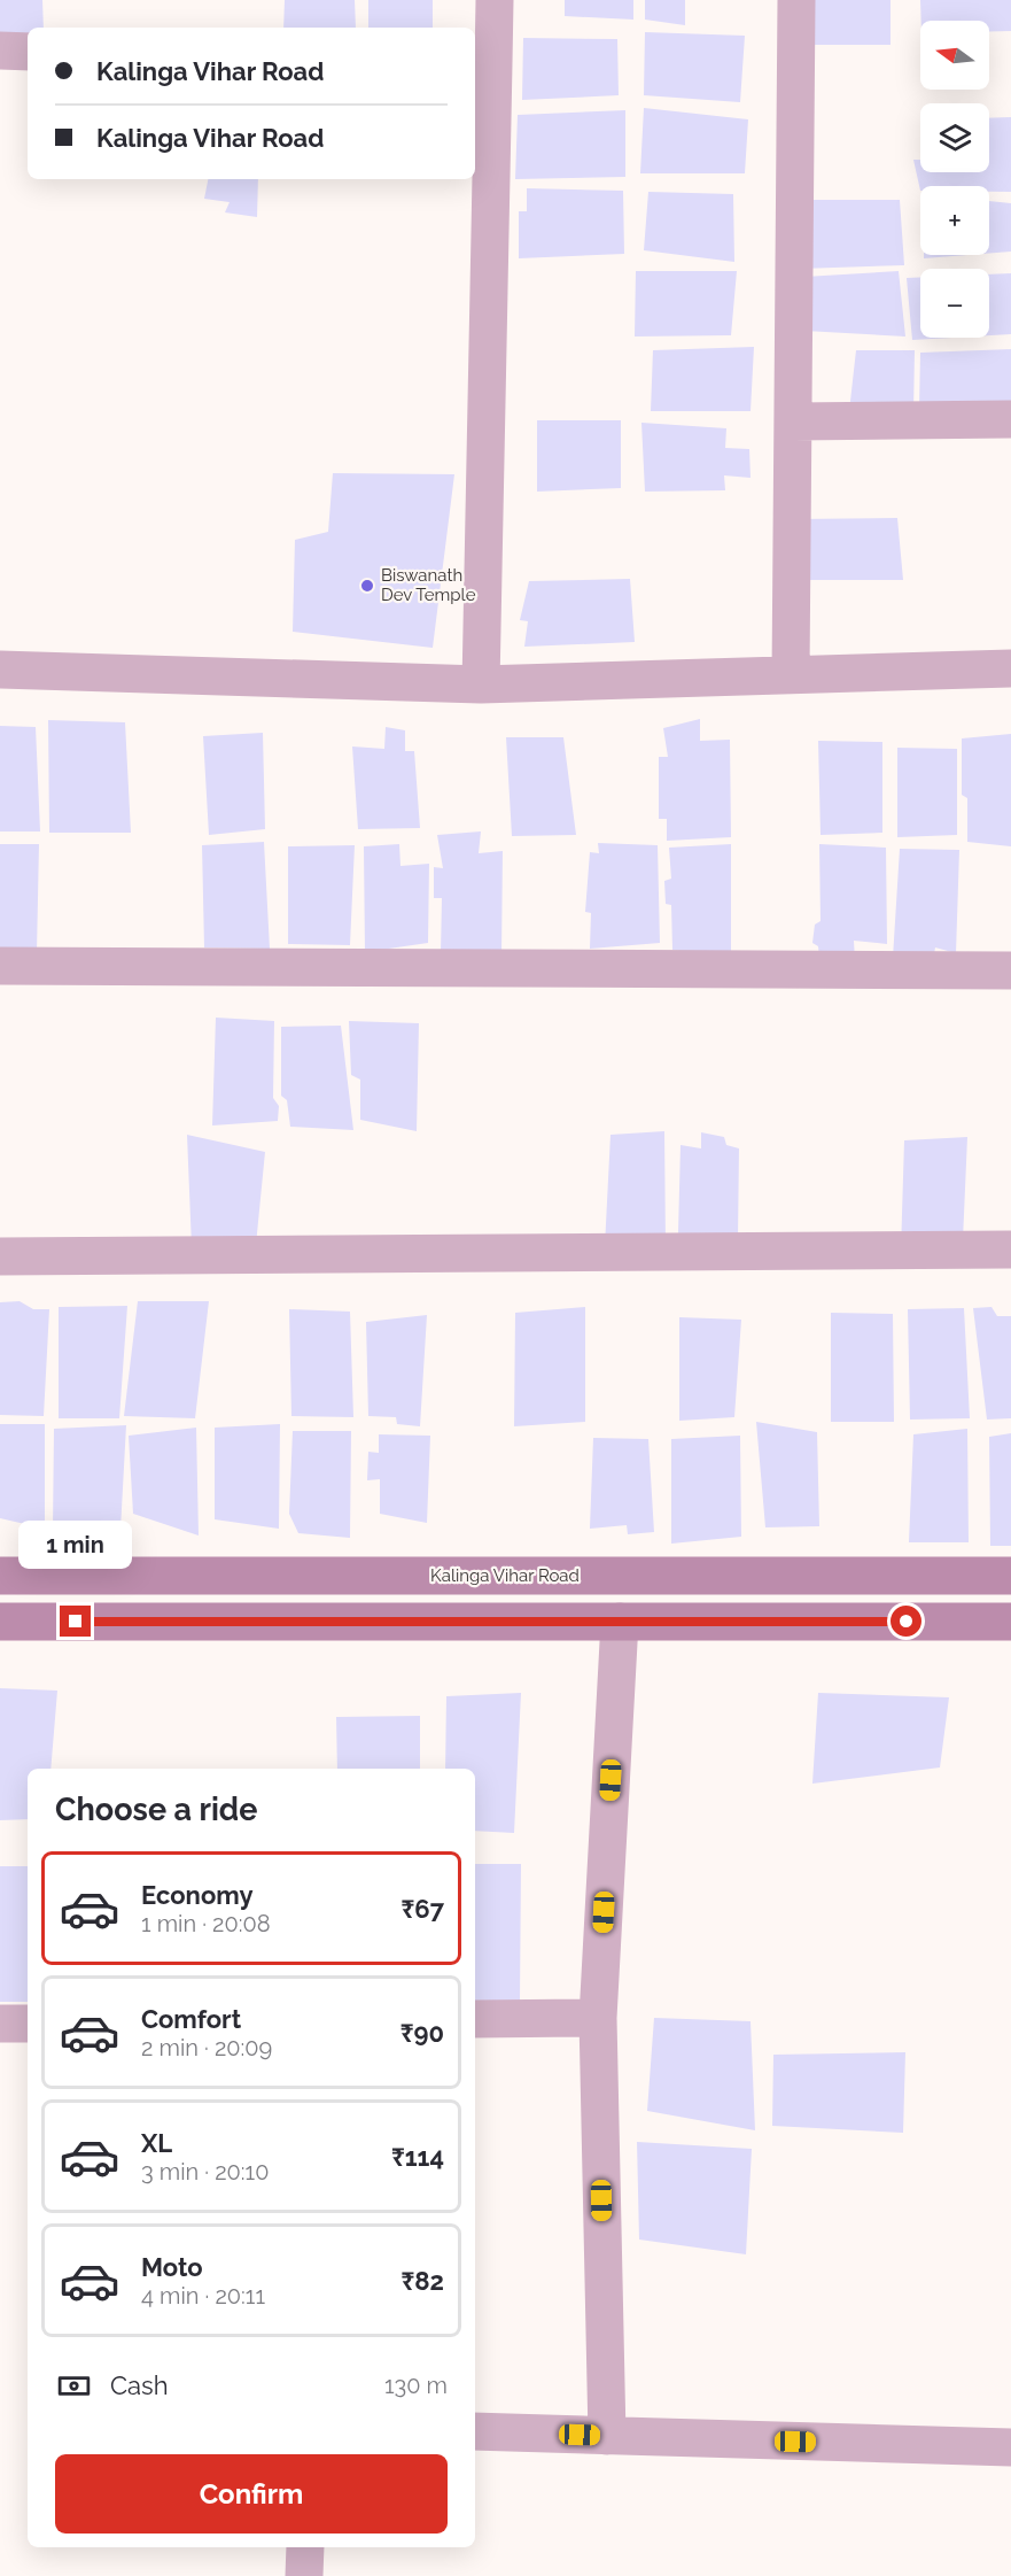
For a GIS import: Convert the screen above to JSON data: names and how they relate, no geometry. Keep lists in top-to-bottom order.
{
  "streets": {
    "street": ["Kalinga Vihar Road"]
  },
  "places": ["Biswanath Dev Temple"],
  "north": "left",
  "page": {
    "map_buttons": ["+", "−"],
    "banner": ["Kalinga Vihar Road", "Kalinga Vihar Road"],
    "bubble": "1 min",
    "heading": "Choose a ride",
    "list": [
      {
        "name": "Economy",
        "note": "1 min · 20:08",
        "value": "₹67"
      },
      {
        "name": "Comfort",
        "note": "2 min · 20:09",
        "value": "₹90"
      },
      {
        "name": "XL",
        "note": "3 min · 20:10",
        "value": "₹114"
      },
      {
        "name": "Moto",
        "note": "4 min · 20:11",
        "value": "₹82"
      }
    ],
    "pay": ["Cash", "130 m"],
    "buttons": "Confirm"
  }
}
